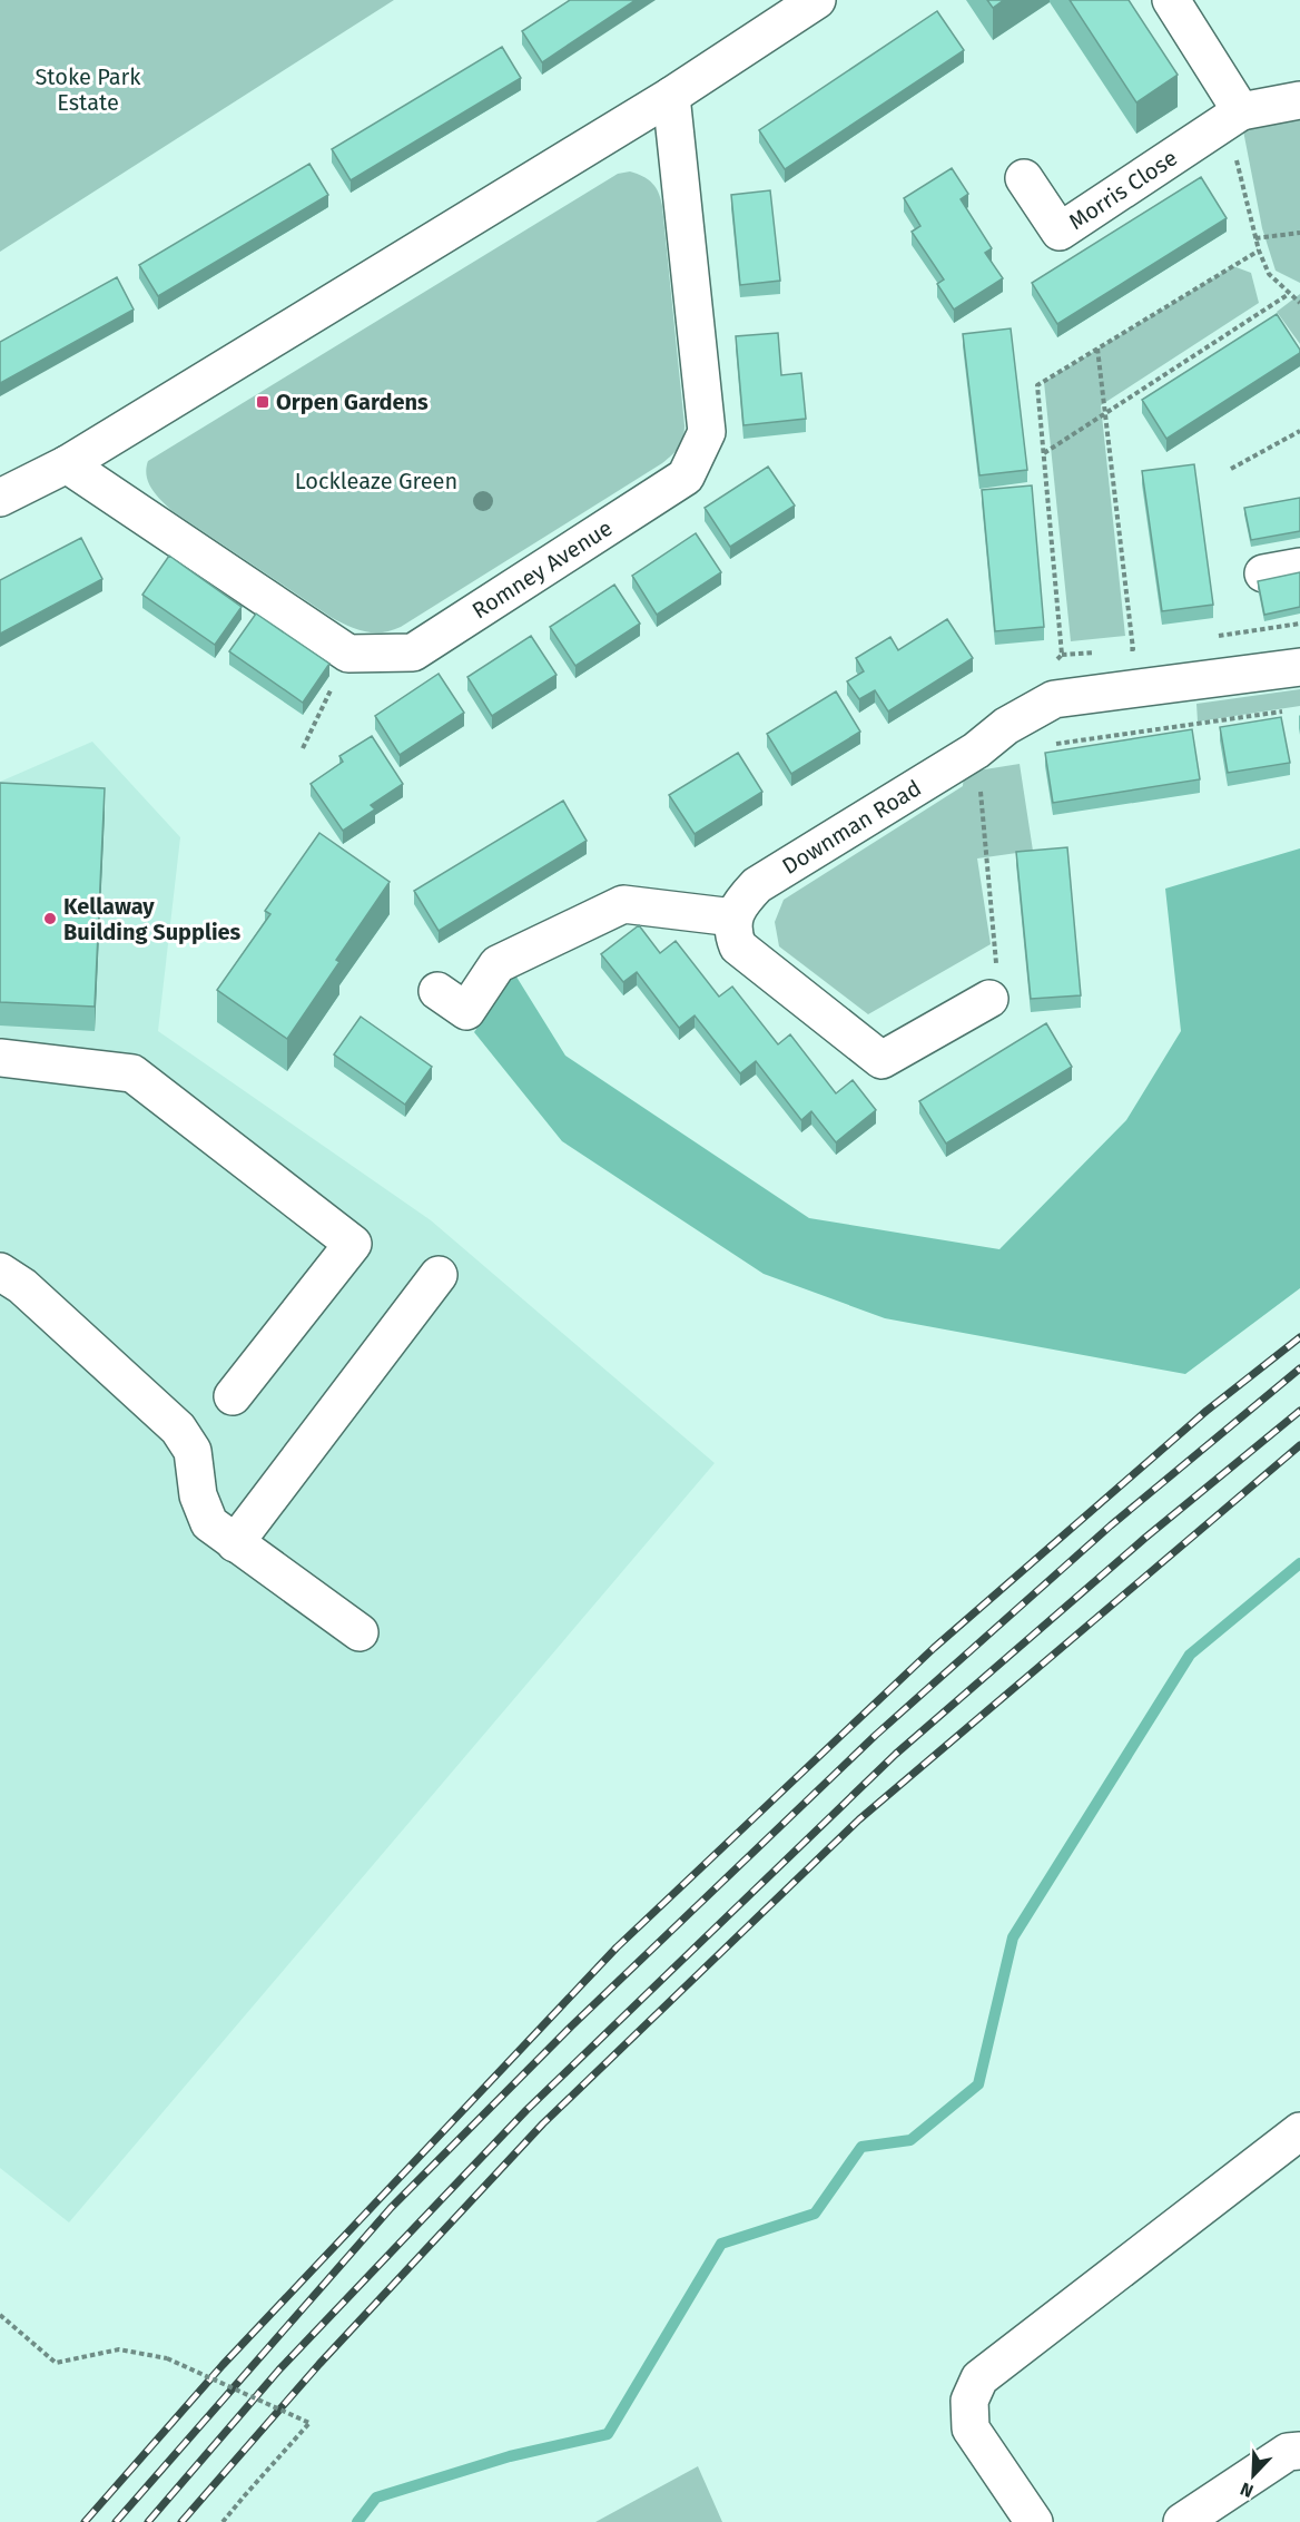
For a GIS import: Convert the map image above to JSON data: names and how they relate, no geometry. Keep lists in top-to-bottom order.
{
  "streets": {
    "street": ["Morris Close", "Romney Avenue", "Downman Road"]
  },
  "parks": ["Stoke Park Estate", "Lockleaze Green"],
  "places": {
    "transit": ["Orpen Gardens"],
    "other": ["Kellaway Building Supplies"]
  },
  "north": "bottom left"
}
